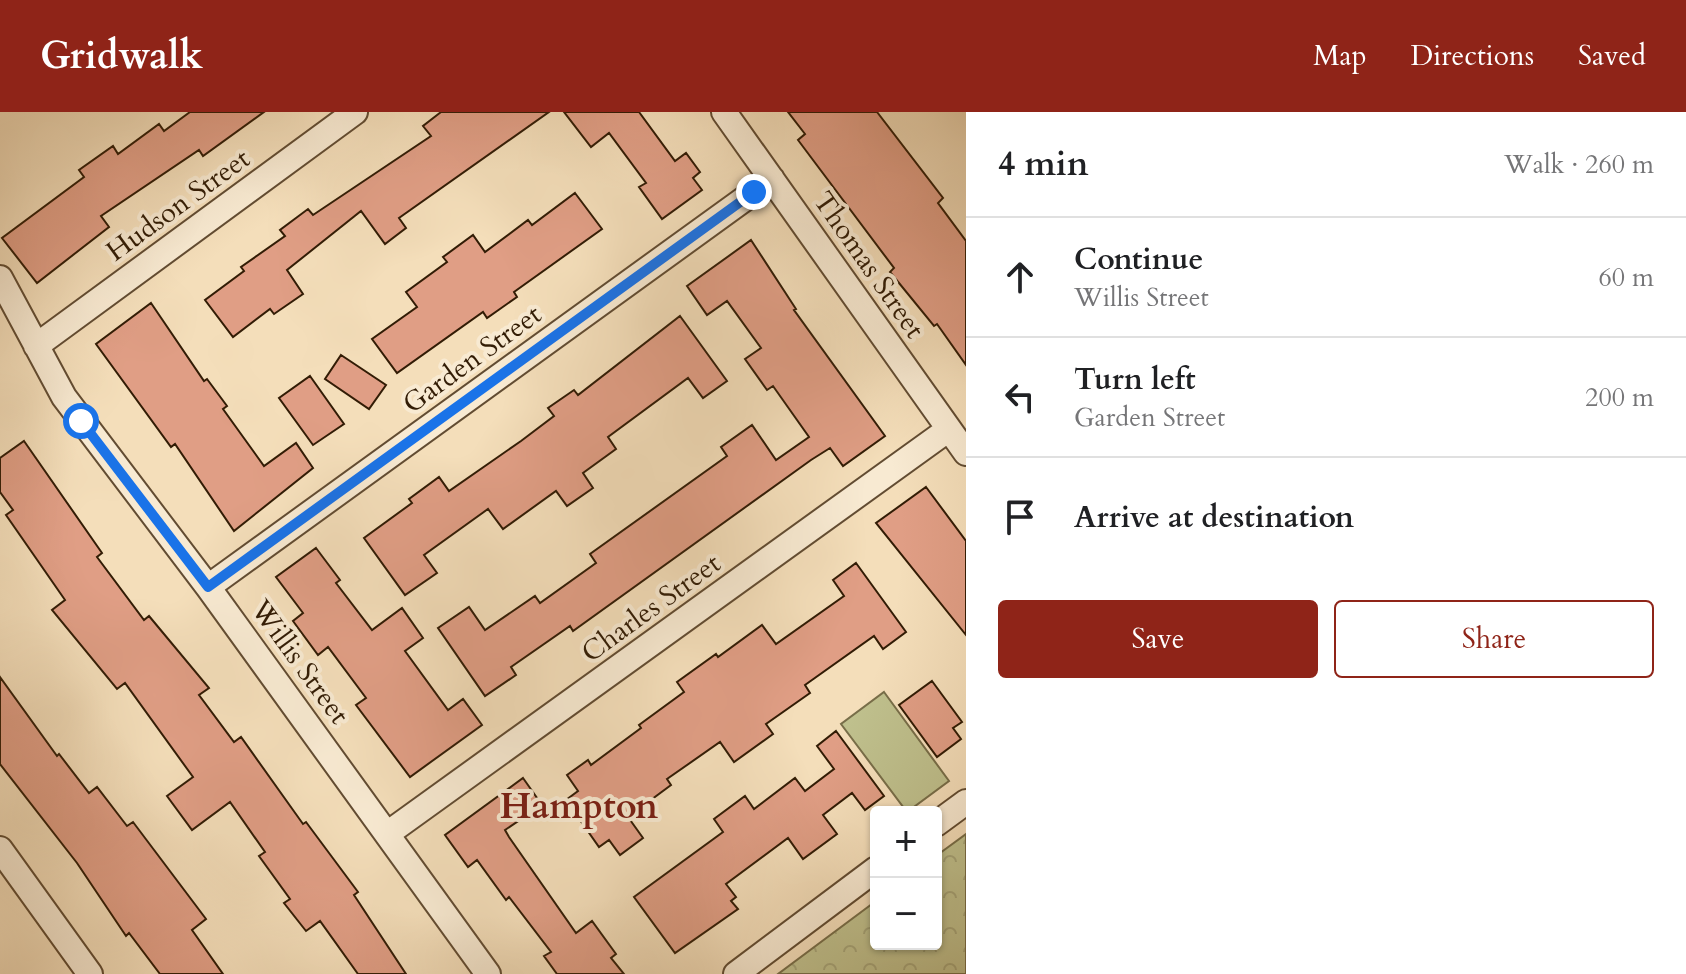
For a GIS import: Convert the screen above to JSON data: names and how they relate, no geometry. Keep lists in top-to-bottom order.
{
  "streets": {
    "street": [
      "Hudson Street",
      "Thomas Street",
      "Garden Street",
      "Charles Street",
      "Willis Street"
    ]
  },
  "crossings": [
    ["Hudson Street", "Willis Street"],
    ["Thomas Street", "Garden Street"],
    ["Thomas Street", "Charles Street"],
    ["Garden Street", "Willis Street"],
    ["Charles Street", "Willis Street"]
  ],
  "districts": ["Hampton"],
  "page": {
    "header": "Gridwalk",
    "nav": ["Map", "Directions", "Saved"],
    "heading": ["4 min", "Walk · 260 m"],
    "list": [
      ["Continue", "Willis Street", "60 m"],
      ["Turn left", "Garden Street", "200 m"],
      "Arrive at destination"
    ],
    "buttons": ["Save", "Share"],
    "map_buttons": ["+", "−"]
  }
}
